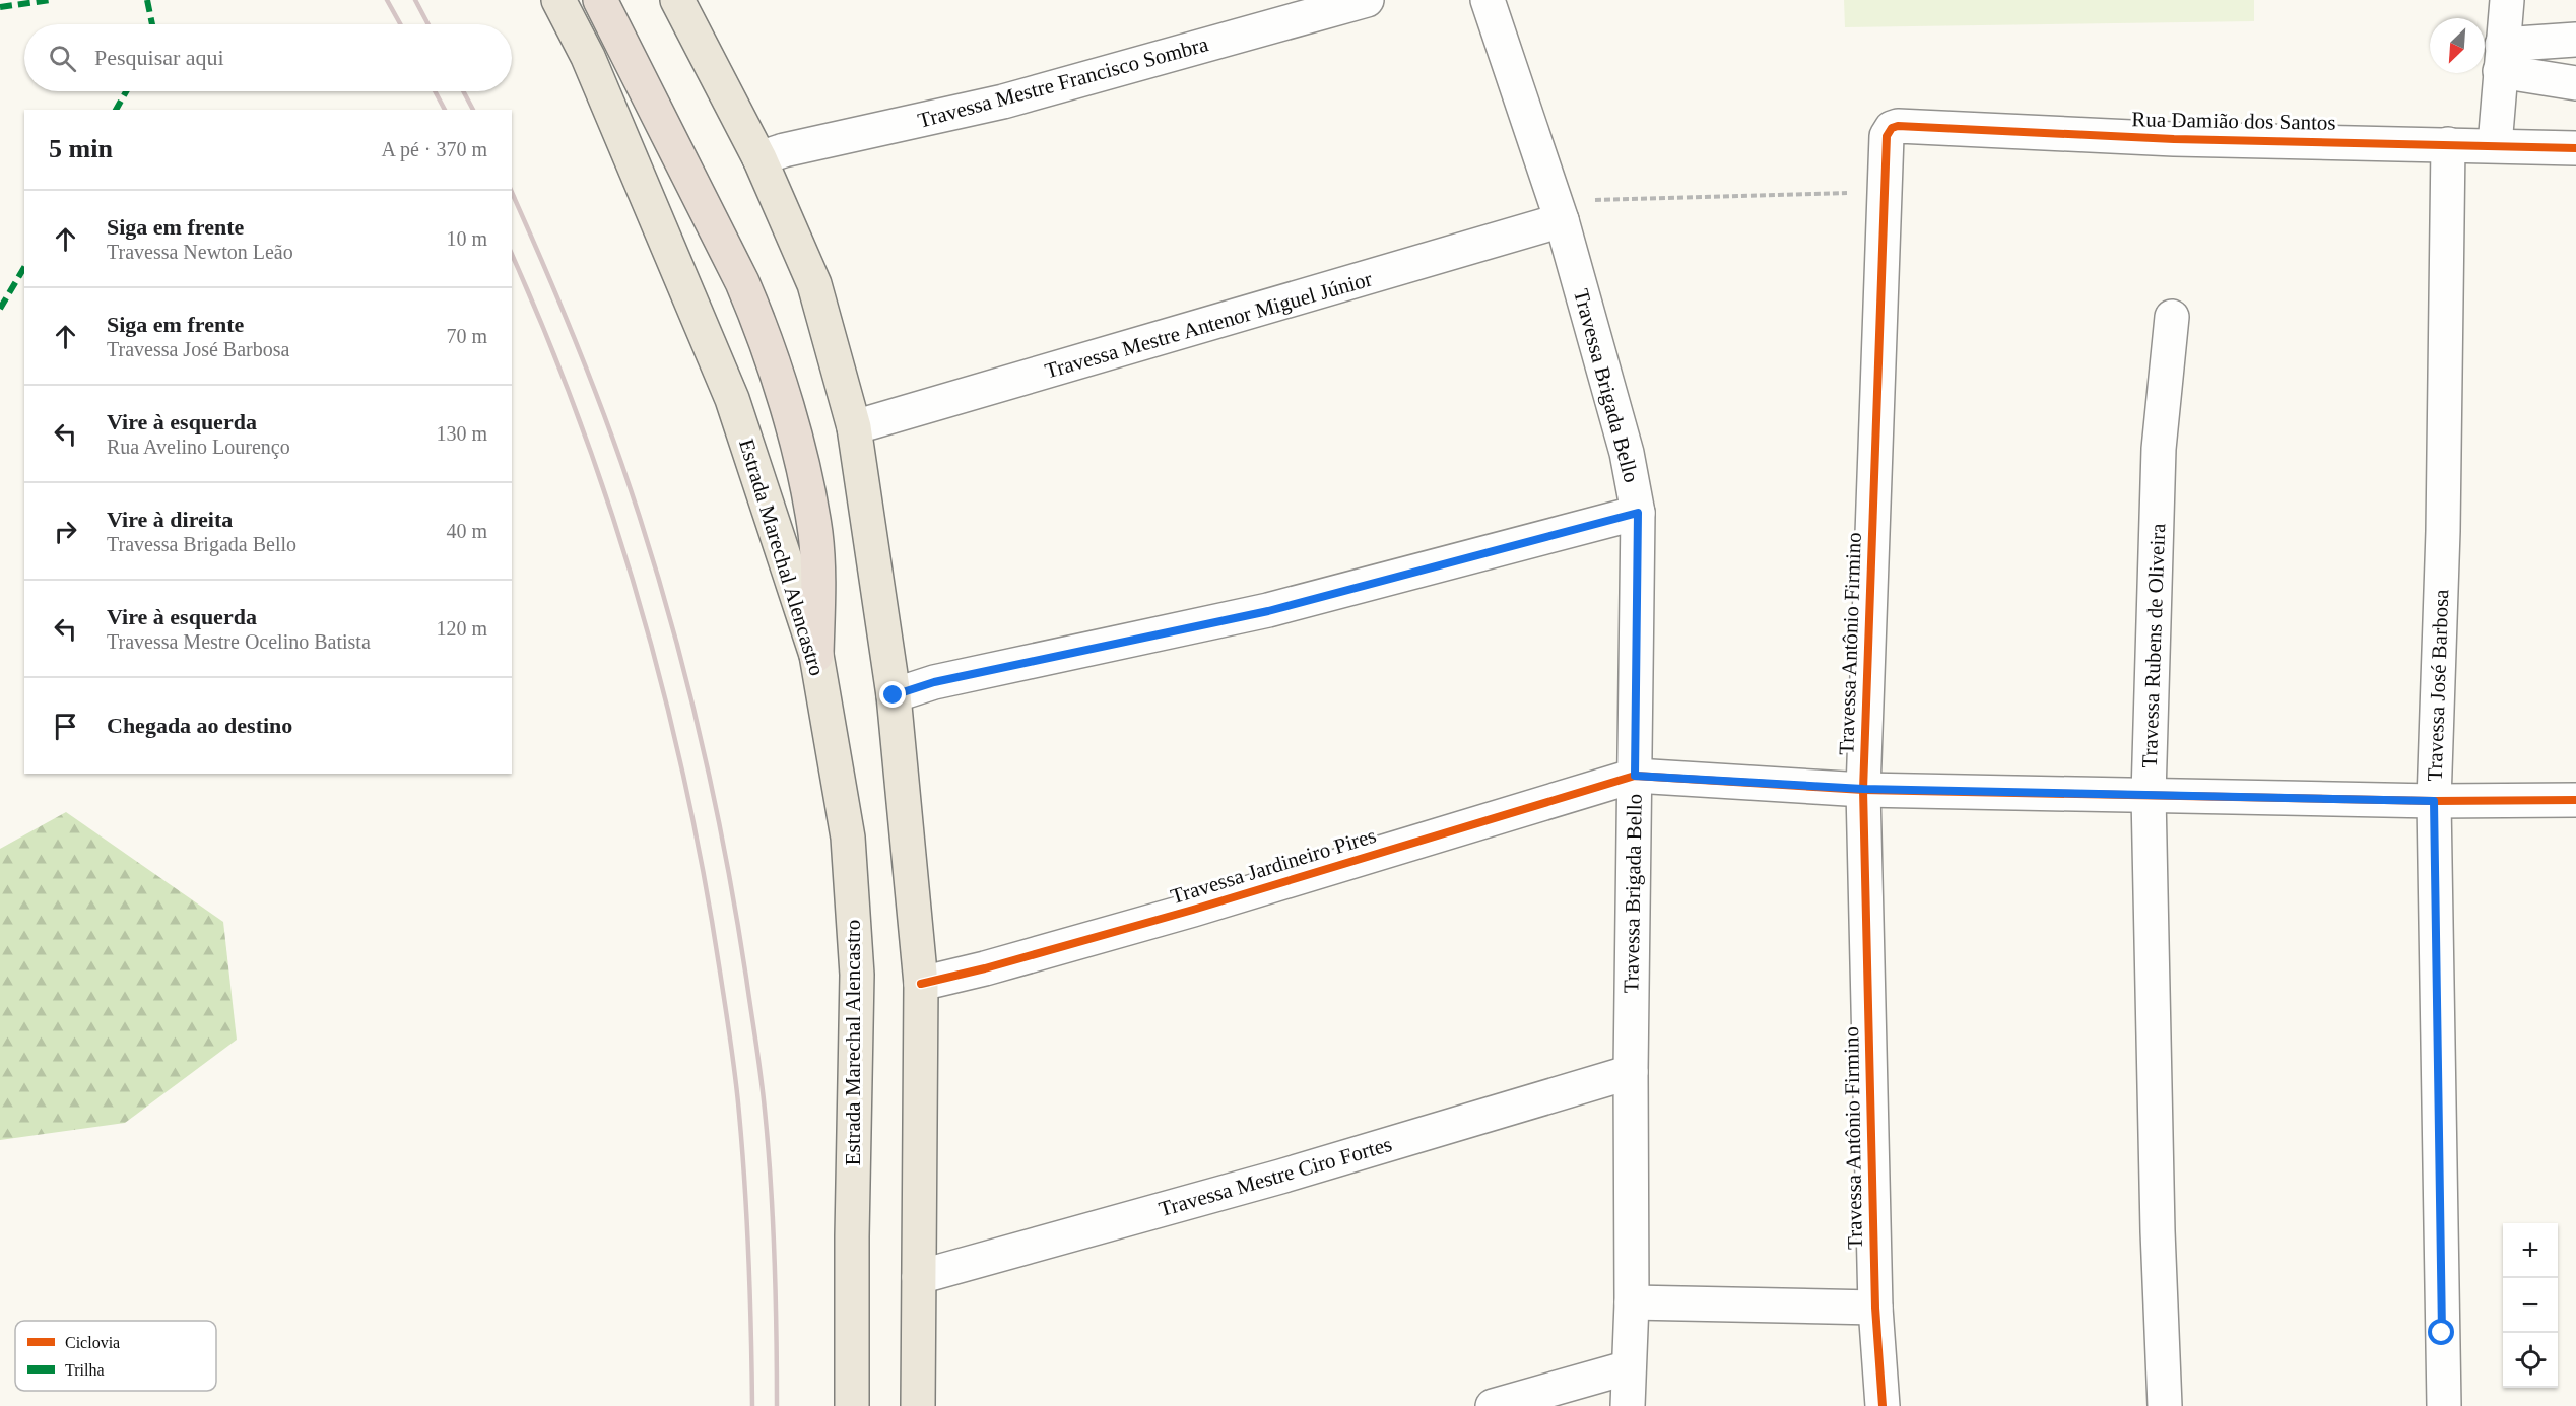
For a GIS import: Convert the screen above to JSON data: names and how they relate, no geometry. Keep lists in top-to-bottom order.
{
  "streets": {
    "main road": ["Estrada Marechal Alencastro"],
    "street": [
      "Travessa Mestre Francisco Sombra",
      "Rua Damião dos Santos",
      "Travessa Mestre Antenor Miguel Júnior",
      "Travessa Brigada Bello",
      "Travessa Antônio Firmino",
      "Travessa Rubens de Oliveira",
      "Travessa José Barbosa",
      "Travessa Jardineiro Pires",
      "Travessa Mestre Ciro Fortes"
    ]
  },
  "crossings": [
    ["Rua Damião dos Santos", "Travessa Antônio Firmino"],
    ["Rua Damião dos Santos", "Travessa José Barbosa"],
    ["Travessa Mestre Antenor Miguel Júnior", "Travessa Brigada Bello"],
    ["Travessa Brigada Bello", "Travessa Jardineiro Pires"],
    ["Travessa Brigada Bello", "Travessa Mestre Ciro Fortes"]
  ],
  "legend": ["Ciclovia", "Trilha"],
  "north": "bottom left",
  "page": {
    "search": "Pesquisar aqui",
    "heading": ["5 min", "A pé · 370 m"],
    "list": [
      ["Siga em frente", "Travessa Newton Leão", "10 m"],
      ["Siga em frente", "Travessa José Barbosa", "70 m"],
      ["Vire à esquerda", "Rua Avelino Lourenço", "130 m"],
      ["Vire à direita", "Travessa Brigada Bello", "40 m"],
      ["Vire à esquerda", "Travessa Mestre Ocelino Batista", "120 m"],
      "Chegada ao destino"
    ],
    "map_buttons": ["+", "−"]
  }
}
